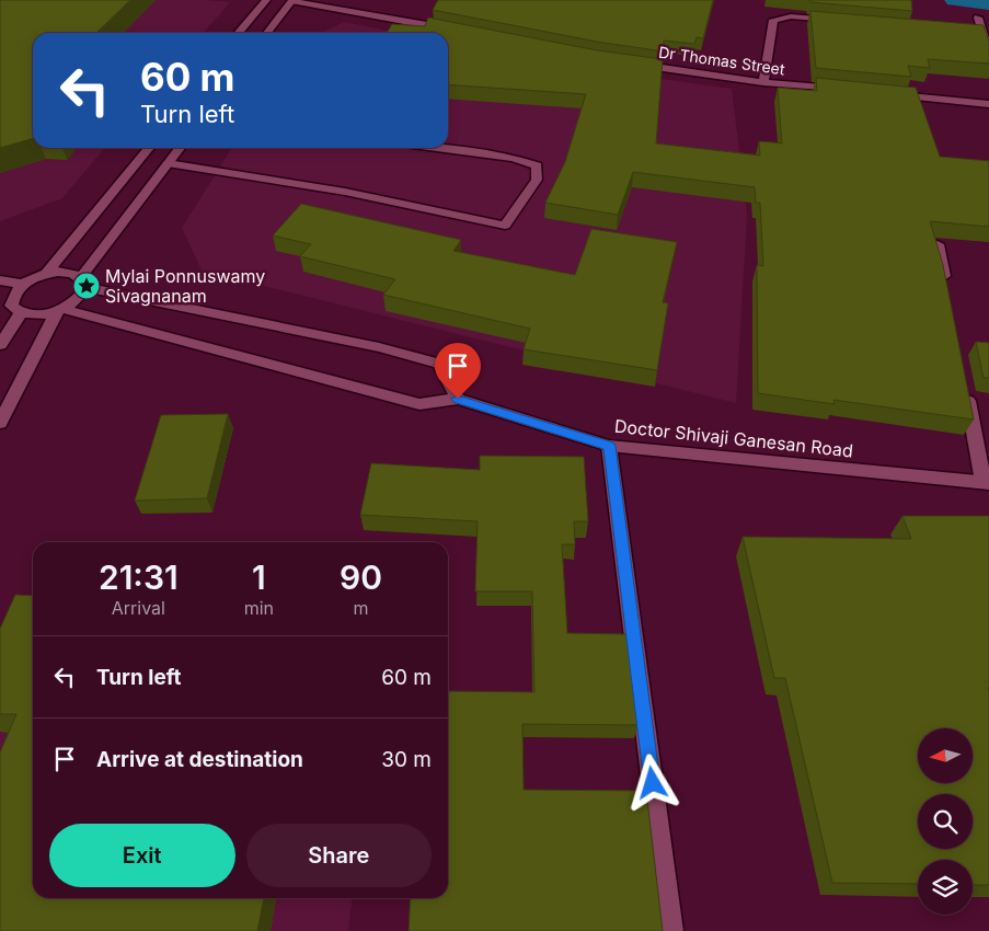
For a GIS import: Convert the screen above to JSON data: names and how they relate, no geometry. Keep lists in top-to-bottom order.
{
  "streets": {
    "street": ["Dr Thomas Street", "Doctor Shivaji Ganesan Road"]
  },
  "places": {
    "place": ["Mylai Ponnuswamy Sivagnanam"]
  },
  "north": "left",
  "page": {
    "turn": ["60 m", "Turn left"],
    "eta": [
      "21:31",
      "Arrival",
      "1",
      "min",
      "90",
      "m"
    ],
    "list": [
      {
        "name": "Turn left",
        "value": "60 m"
      },
      {
        "name": "Arrive at destination",
        "value": "30 m"
      }
    ],
    "buttons": ["Exit", "Share"]
  }
}
